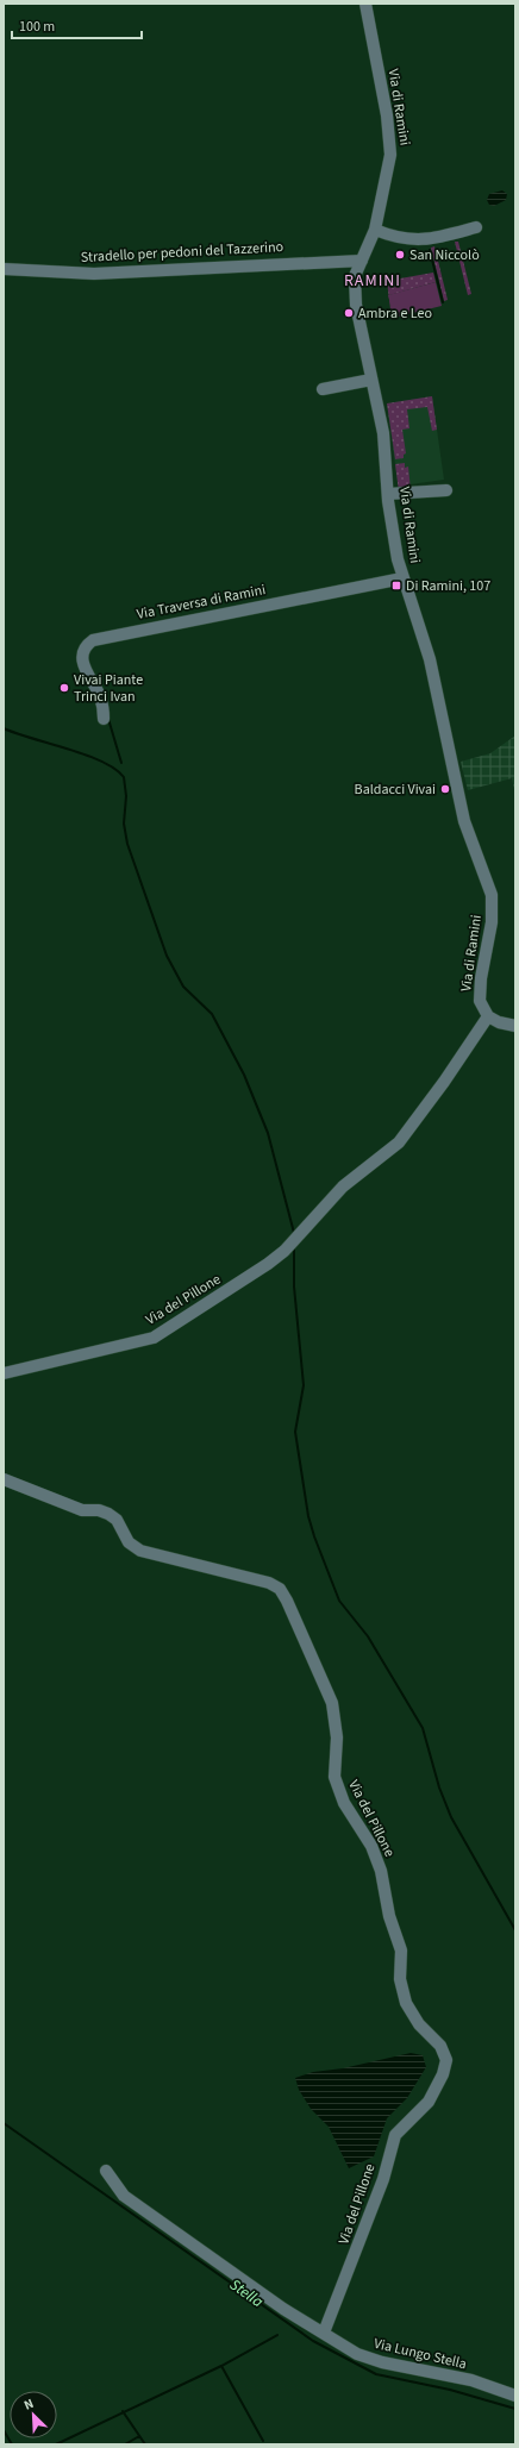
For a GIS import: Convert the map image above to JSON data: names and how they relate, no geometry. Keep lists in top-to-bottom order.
{
  "streets": {
    "street": [
      "Via di Ramini",
      "Stradello per pedoni del Tazzerino",
      "Via Traversa di Ramini",
      "Via del Pillone",
      "Via Lungo Stella"
    ]
  },
  "crossings": [
    ["Via di Ramini", "Stradello per pedoni del Tazzerino"],
    ["Via di Ramini", "Via Traversa di Ramini"],
    ["Via di Ramini", "Via del Pillone"],
    ["Via del Pillone", "Via Lungo Stella"]
  ],
  "districts": ["RAMINI"],
  "water": ["Stella"],
  "places": {
    "other": [
      "San Niccolò",
      "Ambra e Leo",
      "Vivai Piante Trinci Ivan",
      "Baldacci Vivai"
    ],
    "transit": ["Di Ramini, 107"]
  },
  "scale_bar": "100 m",
  "north": "top left"
}
